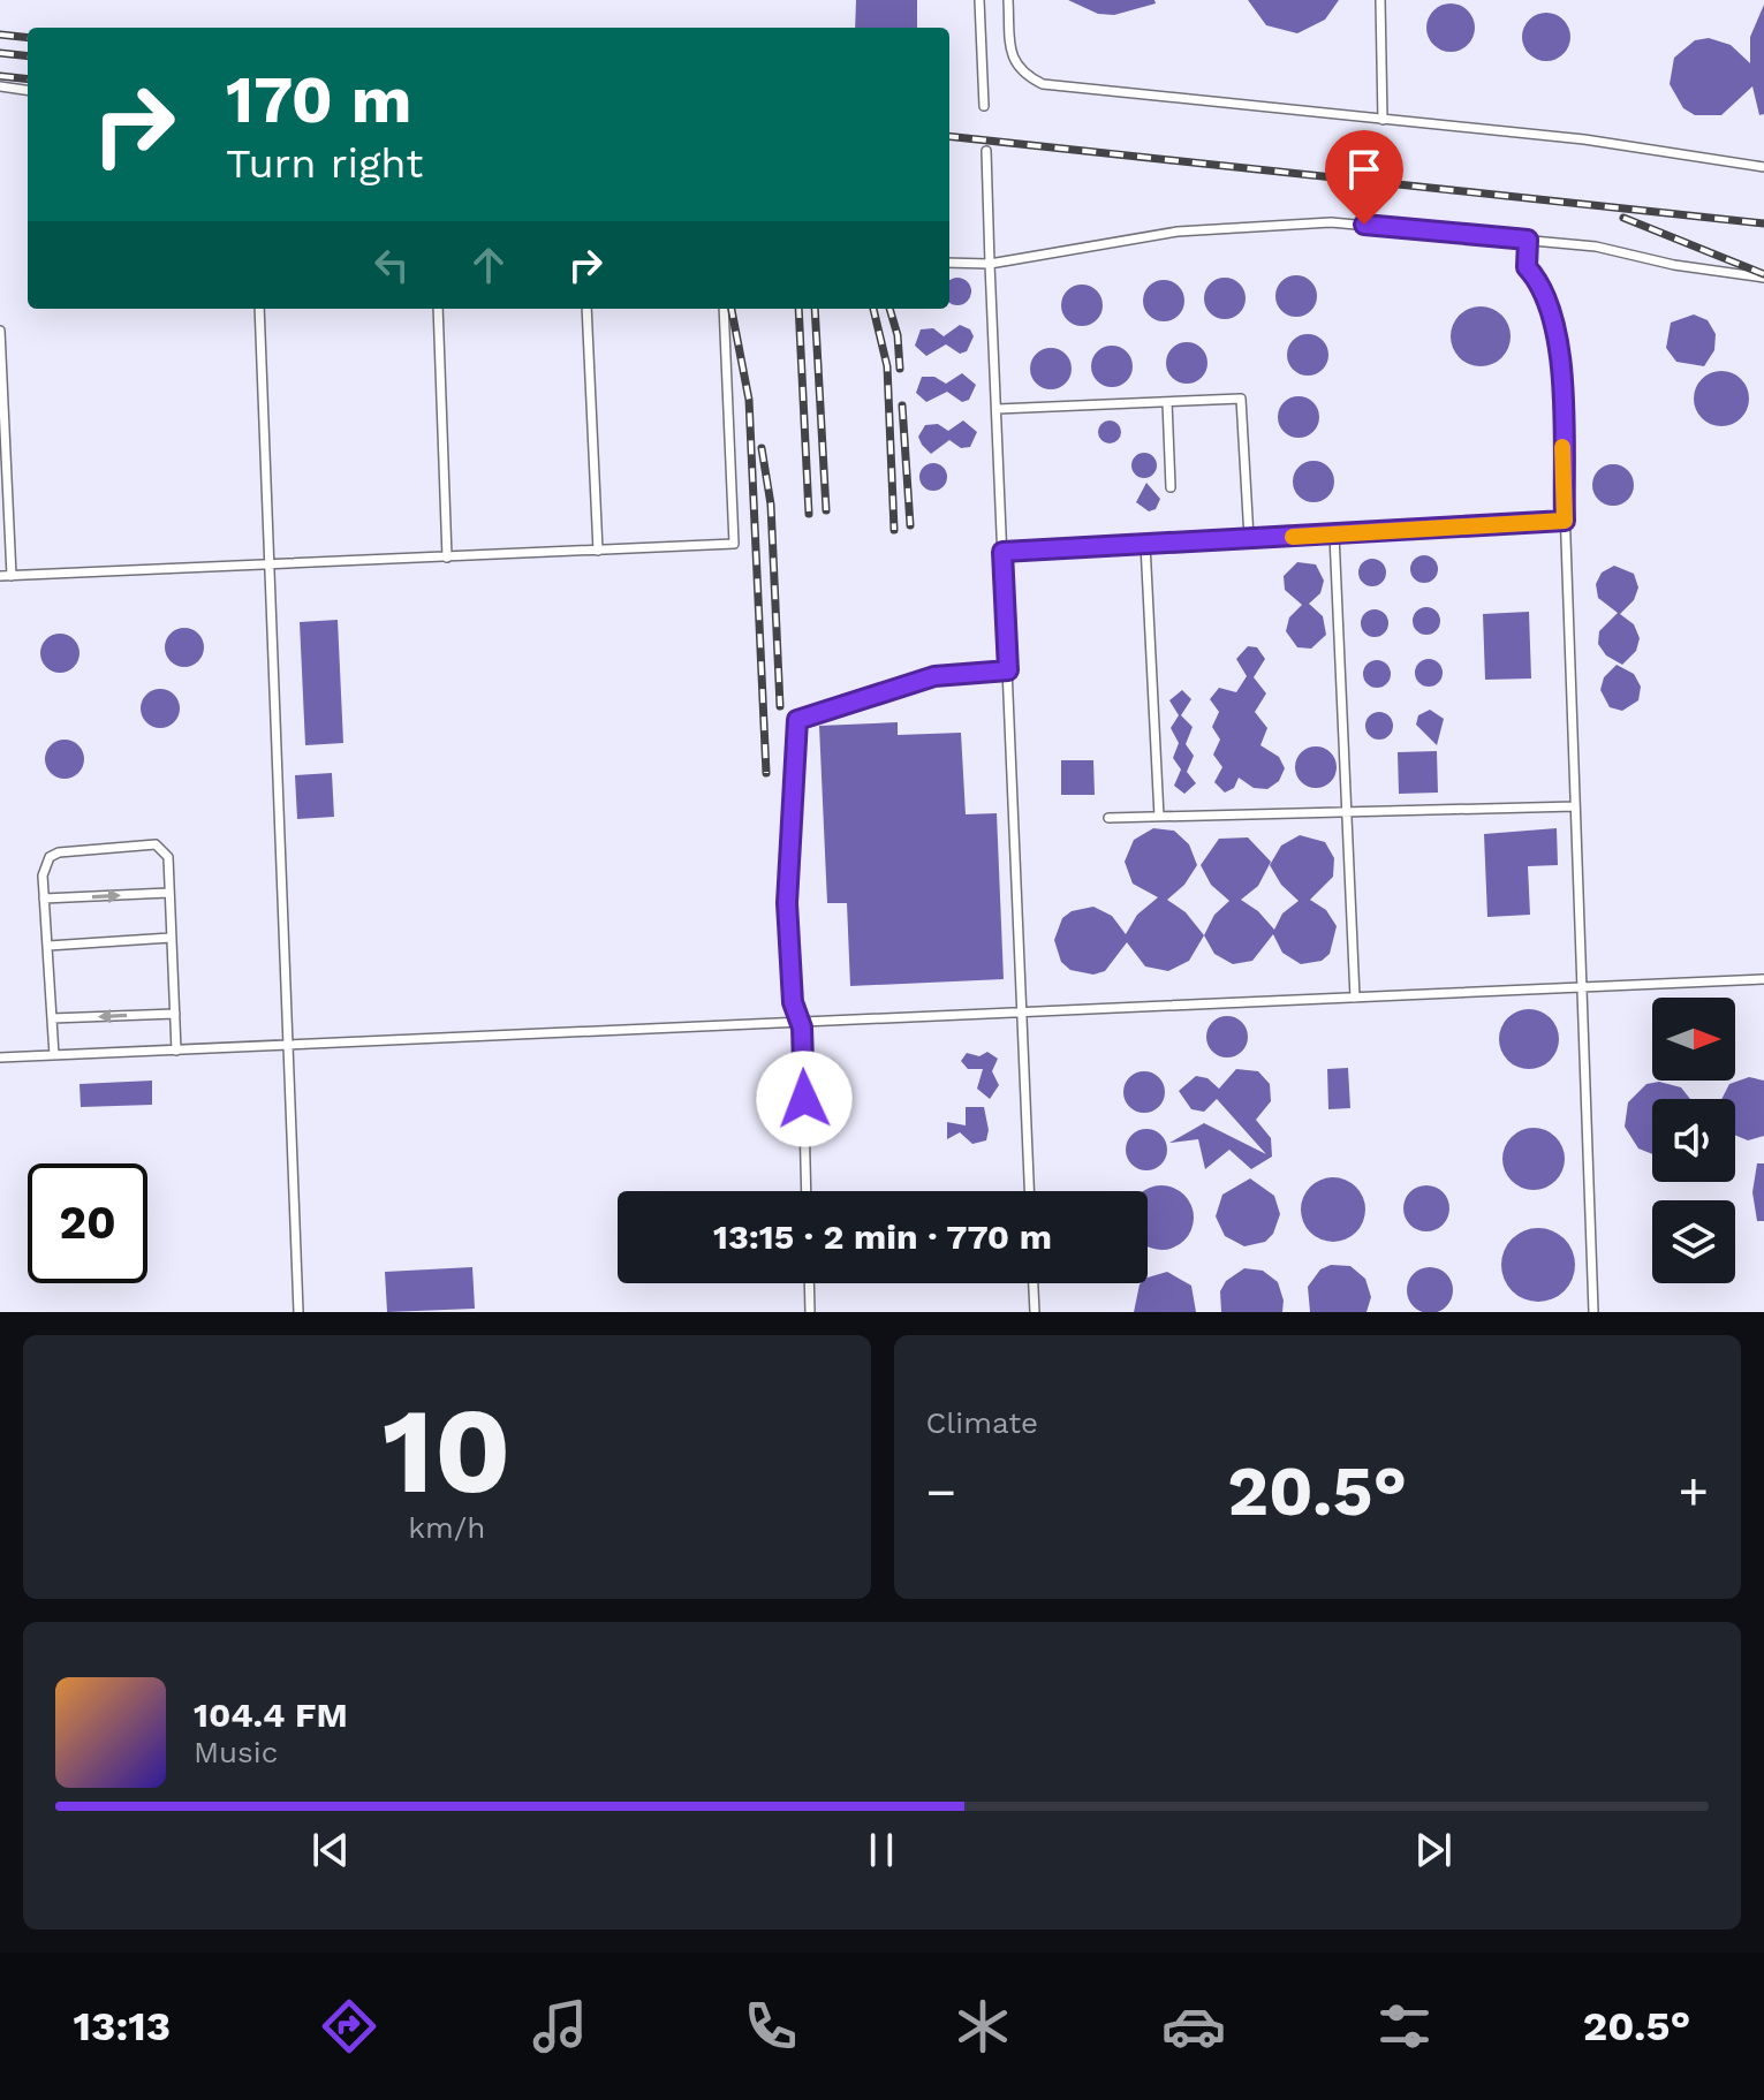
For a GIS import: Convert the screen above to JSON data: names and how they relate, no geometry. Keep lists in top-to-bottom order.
{
  "north": "right",
  "page": {
    "turn": ["170 m", "Turn right"],
    "limit": "20",
    "trip": "13:15 · 2 min · 770 m",
    "tile": [
      ["10", "km/h"],
      "Climate"
    ],
    "heat": ["−", "20.5°", "+"],
    "song": ["104.4 FM", "Music"],
    "tabs": ["13:13", "20.5°"]
  }
}
